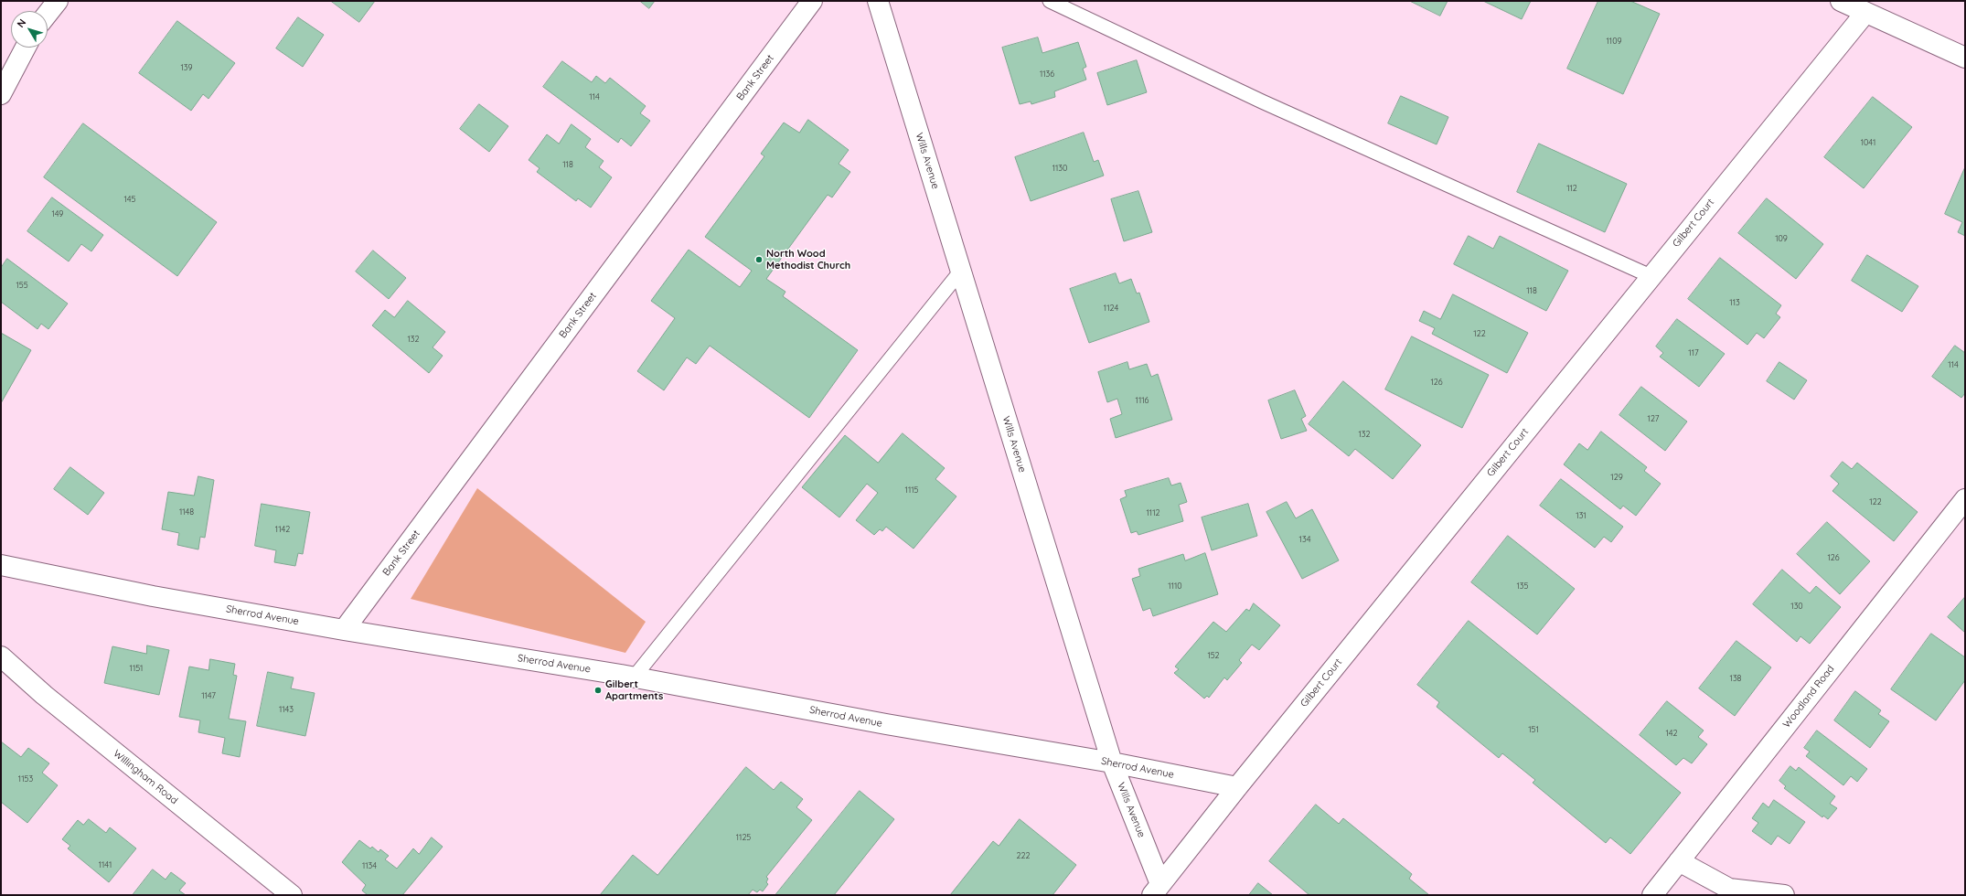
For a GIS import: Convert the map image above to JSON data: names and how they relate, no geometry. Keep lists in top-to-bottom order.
{
  "streets": {
    "street": [
      "Bank Street",
      "Wills Avenue",
      "Gilbert Court",
      "Sherrod Avenue",
      "Woodland Road",
      "Willingham Road"
    ]
  },
  "crossings": [
    ["Bank Street", "Sherrod Avenue"],
    ["Wills Avenue", "Gilbert Court"],
    ["Wills Avenue", "Sherrod Avenue"],
    ["Gilbert Court", "Sherrod Avenue"]
  ],
  "places": ["North Wood Methodist Church", "Gilbert Apartments"],
  "house_numbers": [
    "1109",
    "139",
    "1136",
    "114",
    "1041",
    "118",
    "1130",
    "112",
    "145",
    "149",
    "109",
    "155",
    "118",
    "113",
    "1124",
    "122",
    "132",
    "117",
    "114",
    "126",
    "1116",
    "127",
    "132",
    "129",
    "1115",
    "122",
    "1148",
    "1112",
    "131",
    "1142",
    "134",
    "126",
    "1110",
    "135",
    "130",
    "152",
    "1151",
    "138",
    "1147",
    "1143",
    "151",
    "142",
    "1153",
    "1125",
    "222",
    "1141",
    "1134"
  ],
  "north": "top left"
}
